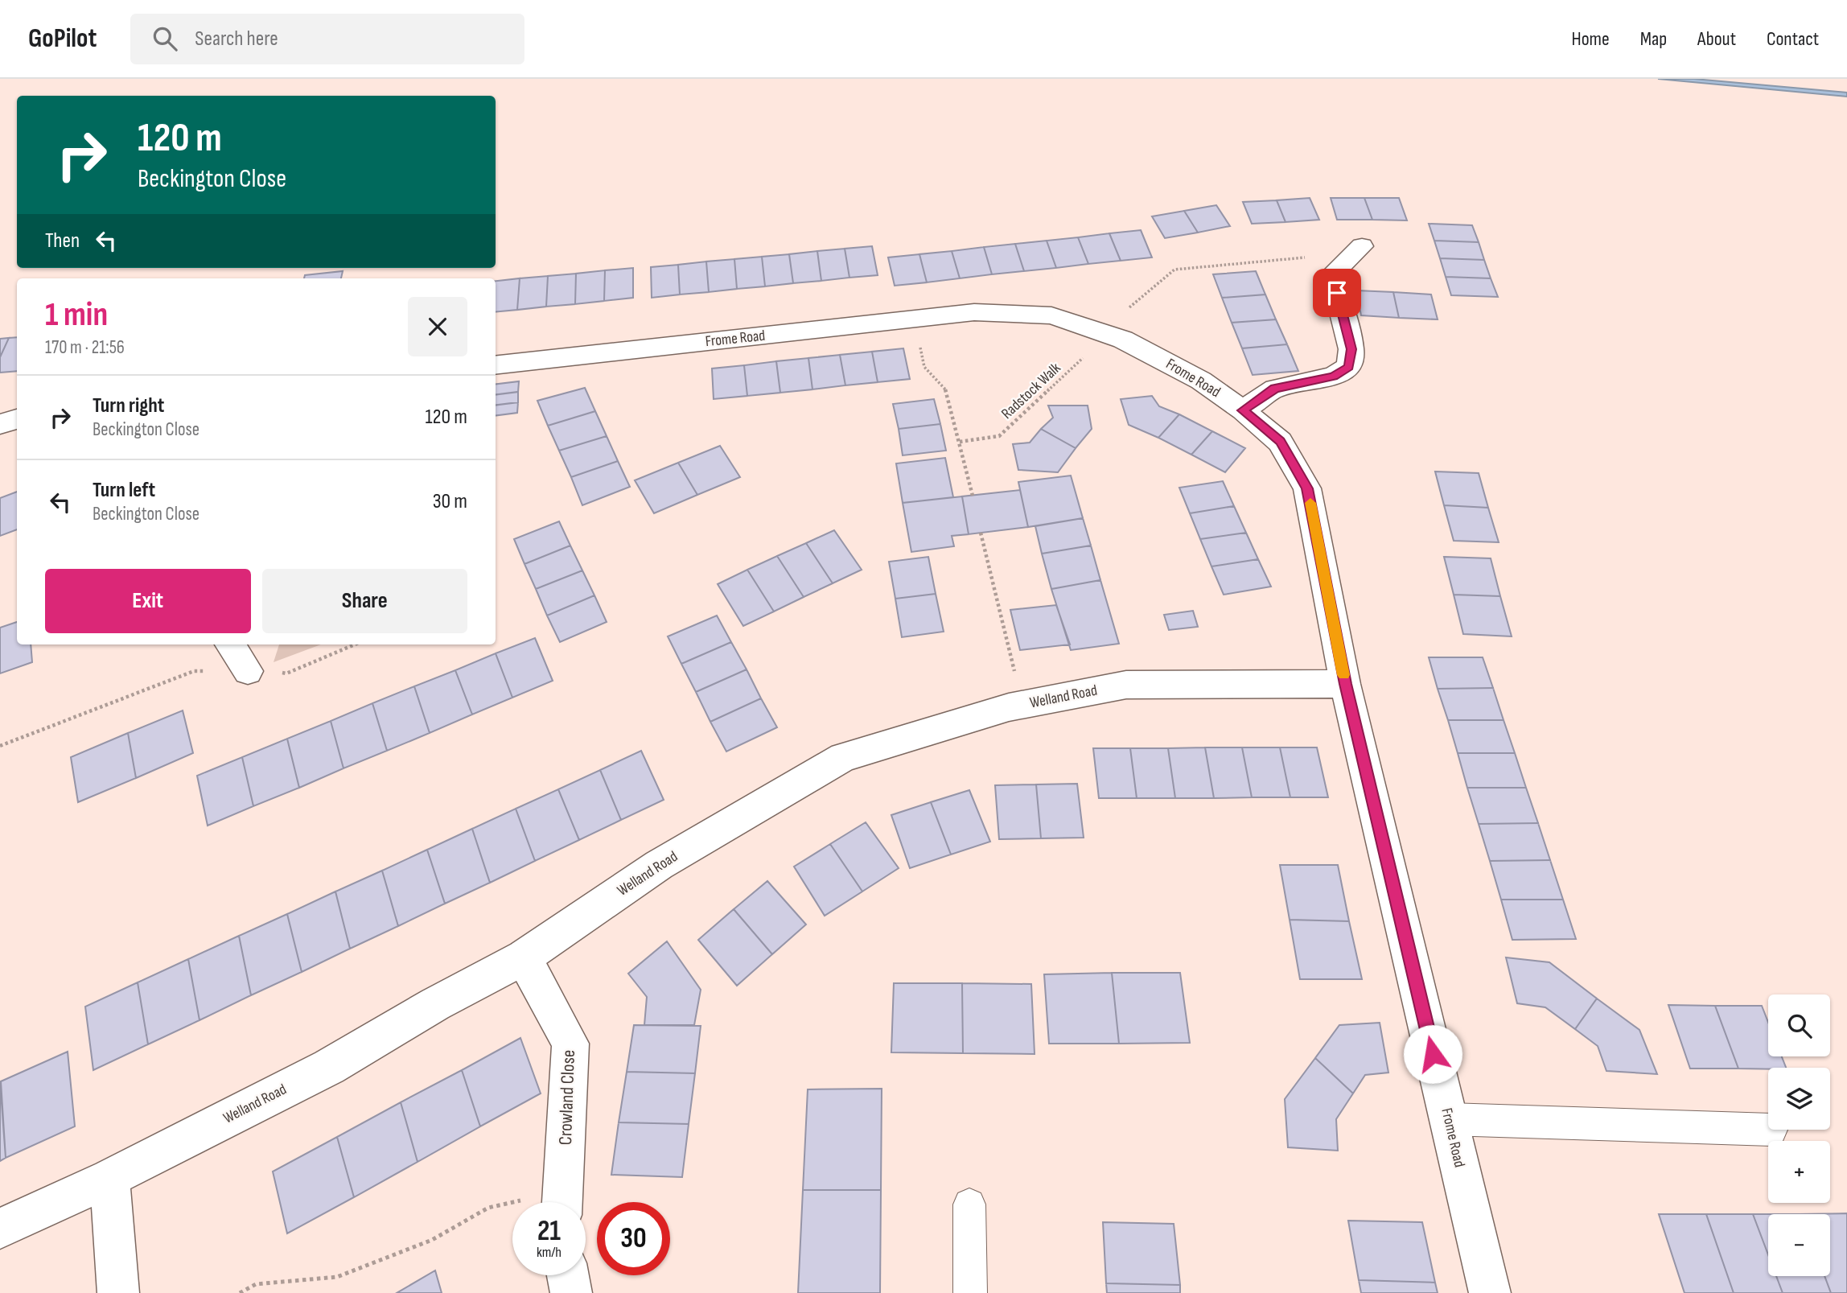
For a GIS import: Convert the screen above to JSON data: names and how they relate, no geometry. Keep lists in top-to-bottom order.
{
  "streets": {
    "street": ["Frome Road", "Welland Road", "Crowland Close"],
    "path": ["Radstock Walk"]
  },
  "crossings": [
    ["Frome Road", "Radstock Walk"],
    ["Frome Road", "Welland Road"],
    ["Welland Road", "Crowland Close"]
  ],
  "page": {
    "header": "GoPilot",
    "search": "Search here",
    "nav": [
      "Home",
      "Map",
      "About",
      "Contact"
    ],
    "turn": ["120 m", "Beckington Close"],
    "then": "Then",
    "heading": ["1 min", "170 m · 21:56"],
    "list": [
      {
        "name": "Turn right",
        "note": "Beckington Close",
        "value": "120 m"
      },
      {
        "name": "Turn left",
        "note": "Beckington Close",
        "value": "30 m"
      }
    ],
    "buttons": ["Exit", "Share"],
    "map_buttons": ["+", "−"],
    "speed": "21 km/h",
    "limit": "30"
  }
}
